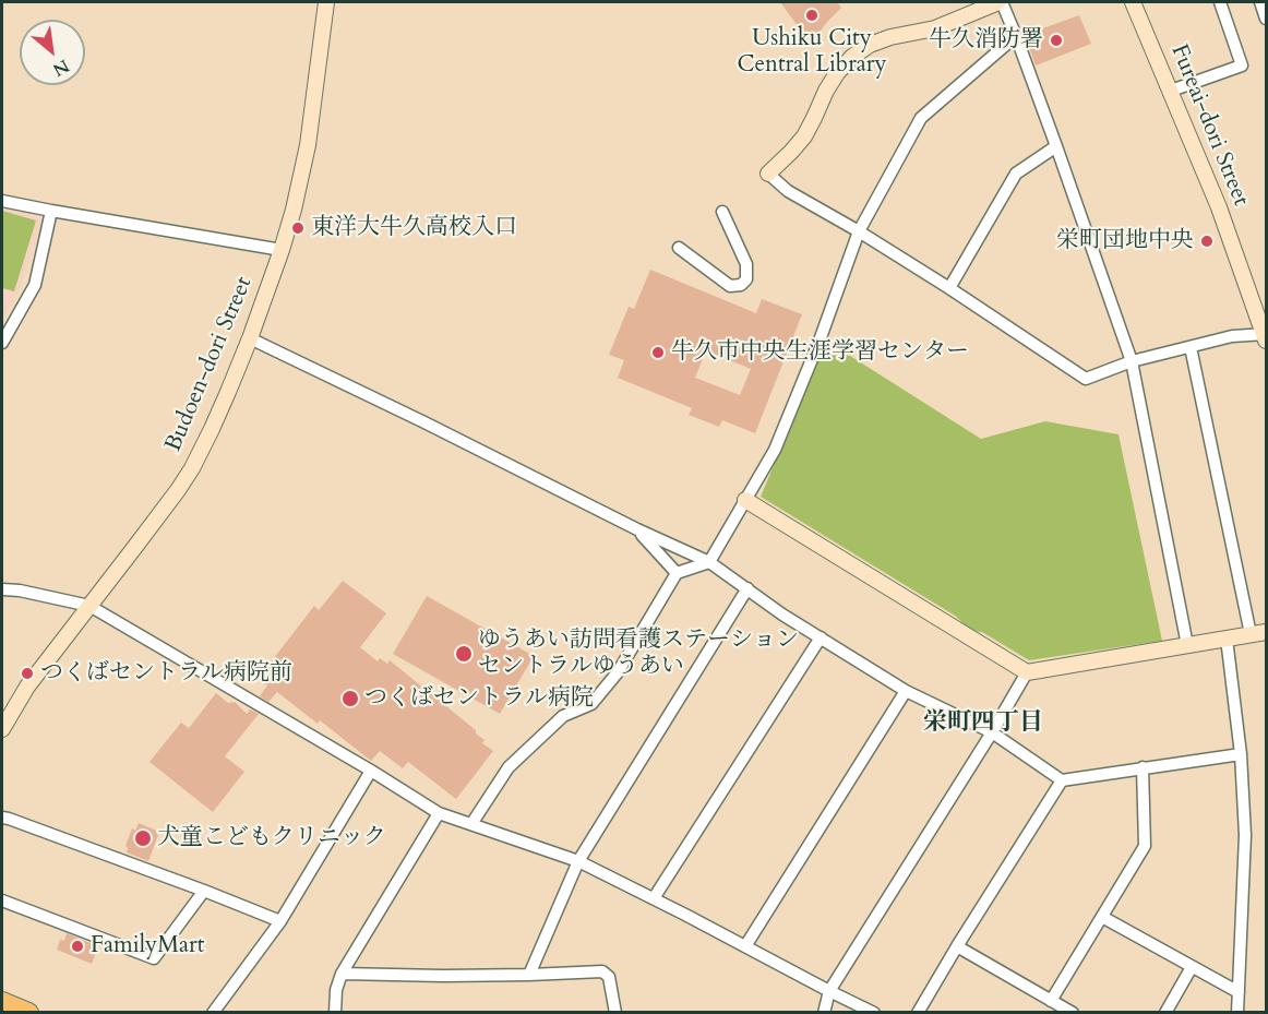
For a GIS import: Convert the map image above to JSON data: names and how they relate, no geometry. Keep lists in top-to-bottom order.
{
  "streets": {
    "street": ["Fureai-dori Street", "Budoen-dori Street"]
  },
  "districts": ["栄町四丁目"],
  "places": [
    "Ushiku City Central Library",
    "牛久消防署",
    "東洋大牛久高校入口",
    "栄町団地中央",
    "牛久市中央生涯学習センター",
    "ゆうあい訪問看護ステーション セントラルゆうあい",
    "つくばセントラル病院前",
    "つくばセントラル病院",
    "犬童こどもクリニック",
    "FamilyMart"
  ],
  "north": "bottom right"
}
